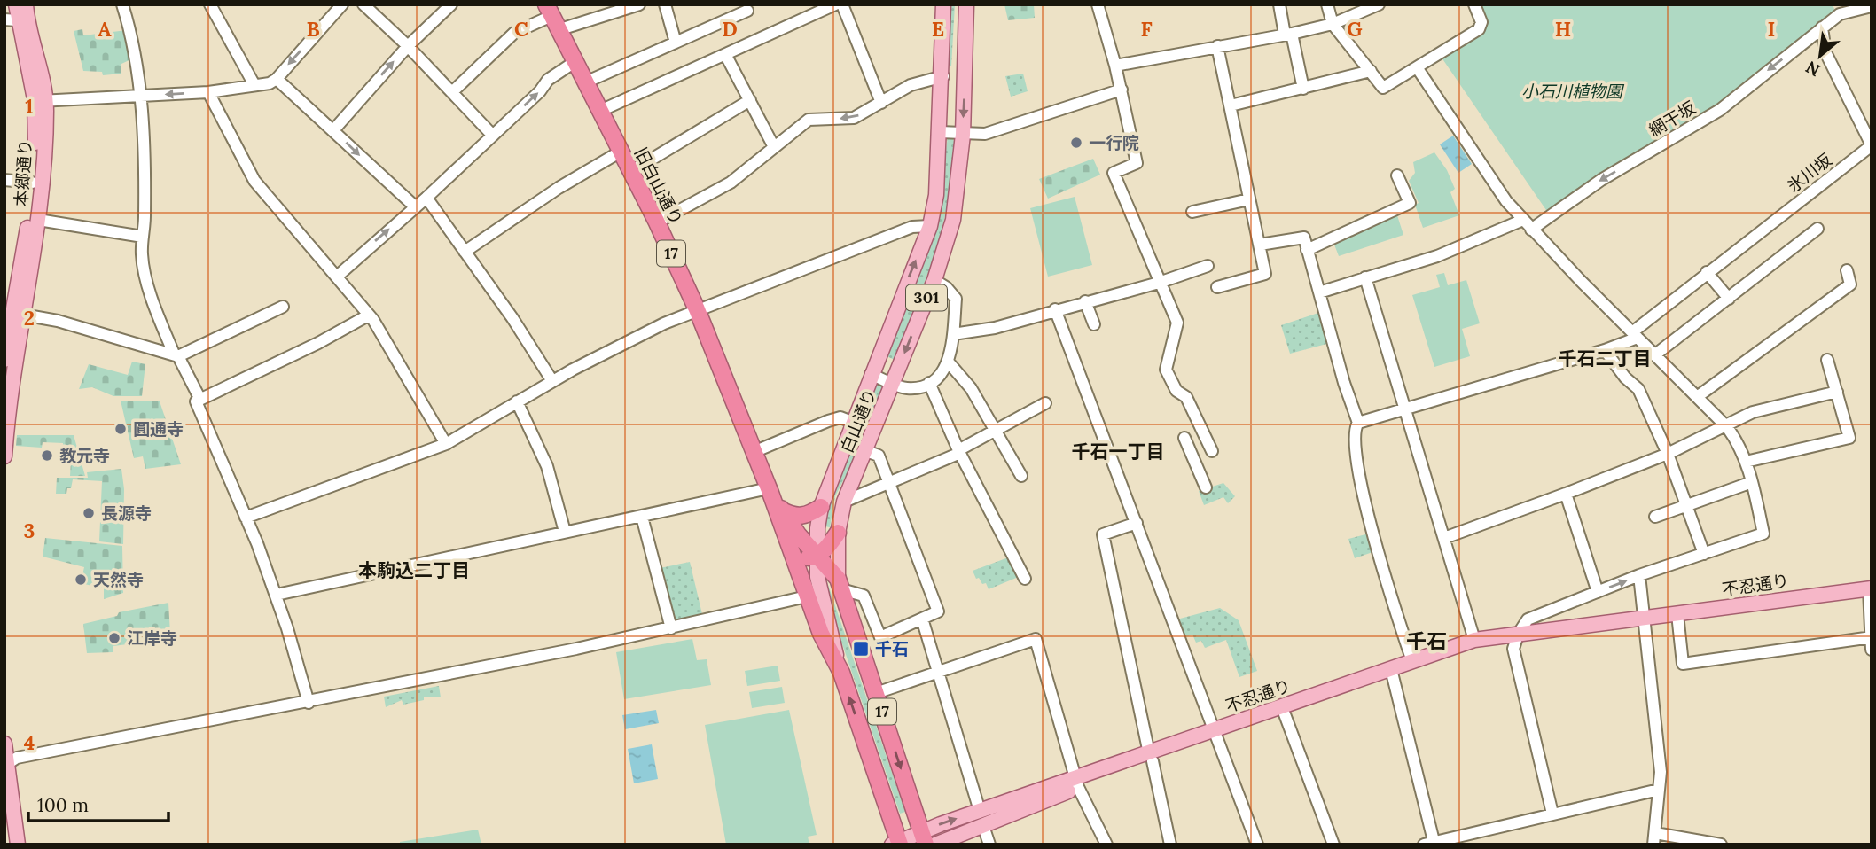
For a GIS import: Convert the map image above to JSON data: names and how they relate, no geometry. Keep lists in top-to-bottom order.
{
  "streets": {
    "highway": ["旧白山通り", "17", "白山通り"],
    "main road": ["本郷通り", "301", "不忍通り"],
    "street": ["網干坂", "氷川坂"]
  },
  "crossings": [
    ["旧白山通り", "17"],
    ["17", "白山通り"],
    ["白山通り", "不忍通り"]
  ],
  "one_way": ["網干坂"],
  "districts": [
    "千石二丁目",
    "千石一丁目",
    "本駒込二丁目",
    "千石"
  ],
  "parks": ["小石川植物園"],
  "places": {
    "other": [
      "一行院",
      "圓通寺",
      "教元寺",
      "長源寺",
      "天然寺",
      "江岸寺"
    ],
    "transit": ["千石"]
  },
  "scale_bar": "100 m",
  "north": "bottom left",
  "grid": {
    "columns": [
      "A",
      "B",
      "C",
      "D",
      "E",
      "F",
      "G",
      "H",
      "I"
    ],
    "rows": [
      "1",
      "2",
      "3",
      "4"
    ]
  }
}
